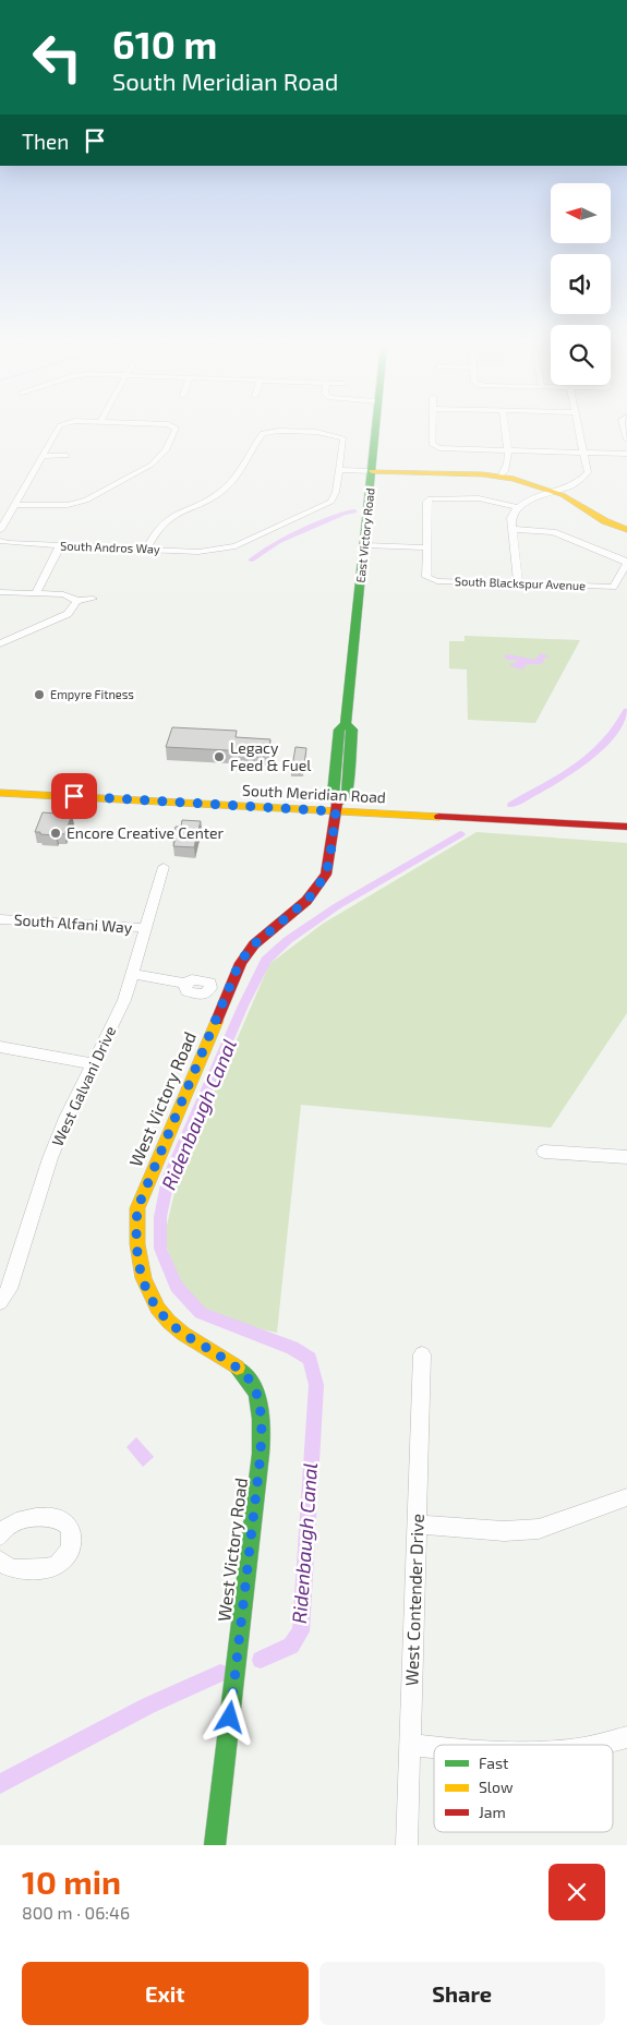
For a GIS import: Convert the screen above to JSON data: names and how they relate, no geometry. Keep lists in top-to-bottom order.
{
  "streets": {
    "main road": ["East Victory Road", "South Meridian Road", "West Victory Road"],
    "street": [
      "South Andros Way",
      "South Blackspur Avenue",
      "South Alfani Way",
      "West Galvani Drive",
      "West Contender Drive"
    ]
  },
  "crossings": [
    ["East Victory Road", "South Meridian Road"],
    ["East Victory Road", "West Victory Road"],
    ["South Meridian Road", "West Victory Road"],
    ["South Alfani Way", "West Galvani Drive"]
  ],
  "water": ["Ridenbaugh Canal"],
  "places": ["Empyre Fitness", "Legacy Feed & Fuel", "Encore Creative Center"],
  "legend": ["Fast", "Slow", "Jam"],
  "north": "left",
  "page": {
    "turn": ["610 m", "South Meridian Road"],
    "then": "Then",
    "heading": ["10 min", "800 m · 06:46"],
    "buttons": ["Exit", "Share"]
  }
}
